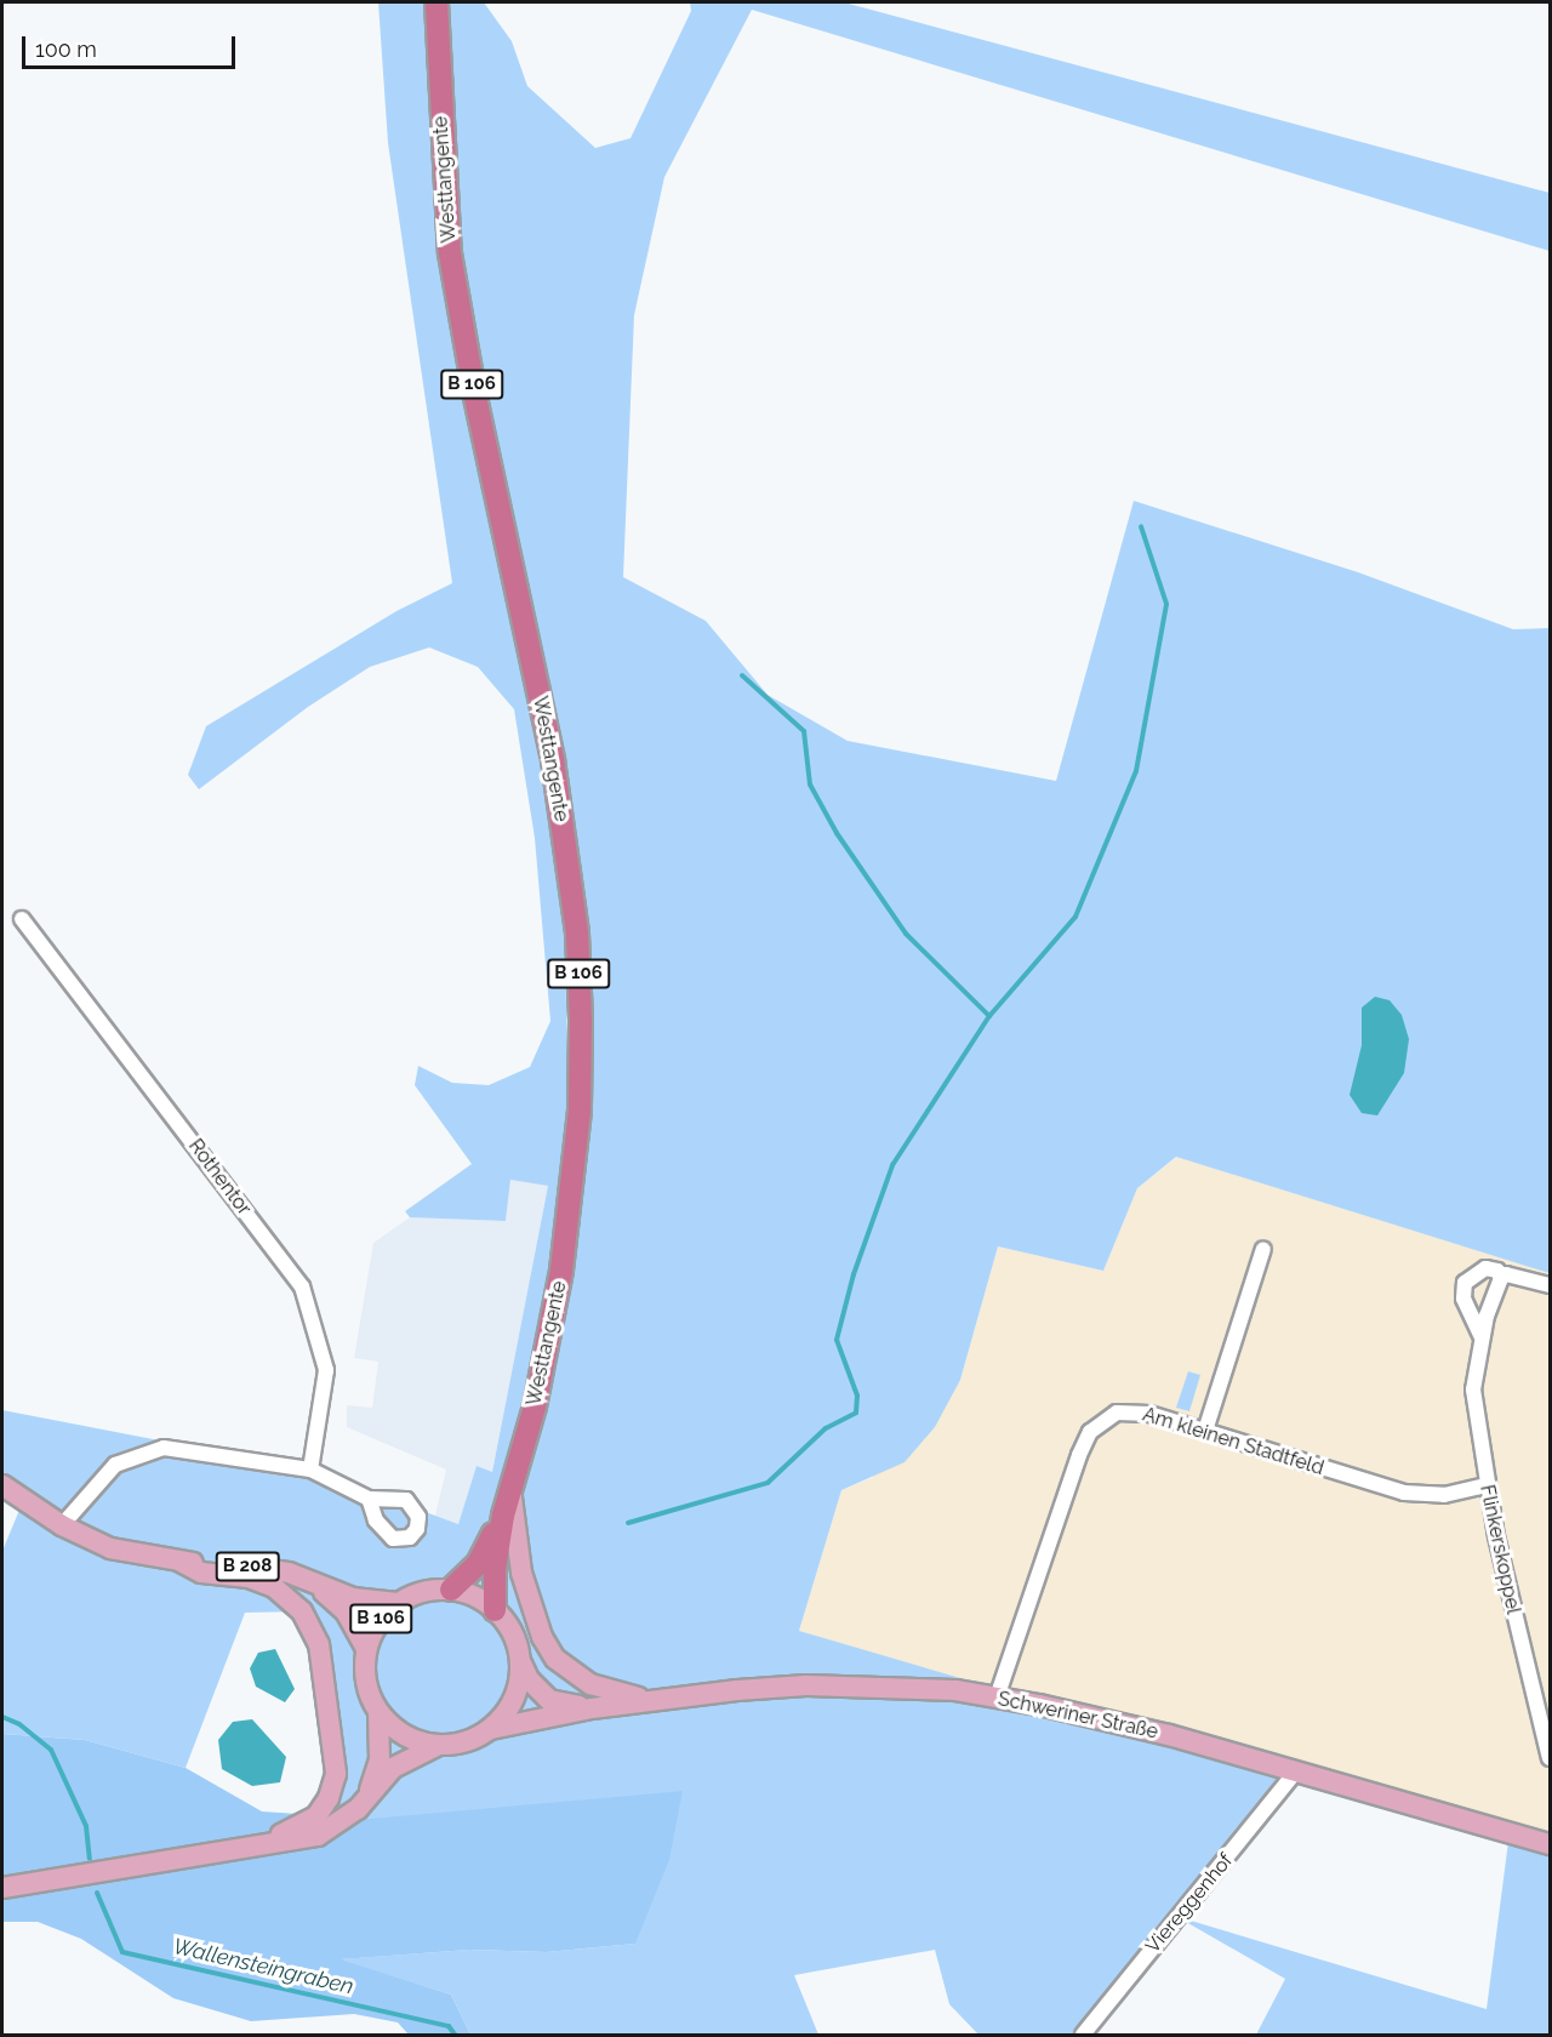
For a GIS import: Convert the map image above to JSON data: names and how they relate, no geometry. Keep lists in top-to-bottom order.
{
  "streets": {
    "highway": ["Westtangente", "B 106"],
    "main road": ["B 208", "Schweriner Straße"],
    "street": [
      "Rothentor",
      "Am kleinen Stadtfeld",
      "Flinkerskoppel",
      "Viereggenhof"
    ]
  },
  "crossings": [
    ["Westtangente", "B 106"],
    ["Westtangente", "B 208"],
    ["Westtangente", "Schweriner Straße"],
    ["B 106", "B 208"],
    ["B 106", "Schweriner Straße"],
    ["Am kleinen Stadtfeld", "Flinkerskoppel"],
    ["Am kleinen Stadtfeld", "Schweriner Straße"],
    ["B 208", "Schweriner Straße"],
    ["Schweriner Straße", "Viereggenhof"]
  ],
  "water": ["Wallensteingraben"],
  "scale_bar": "100 m"
}
